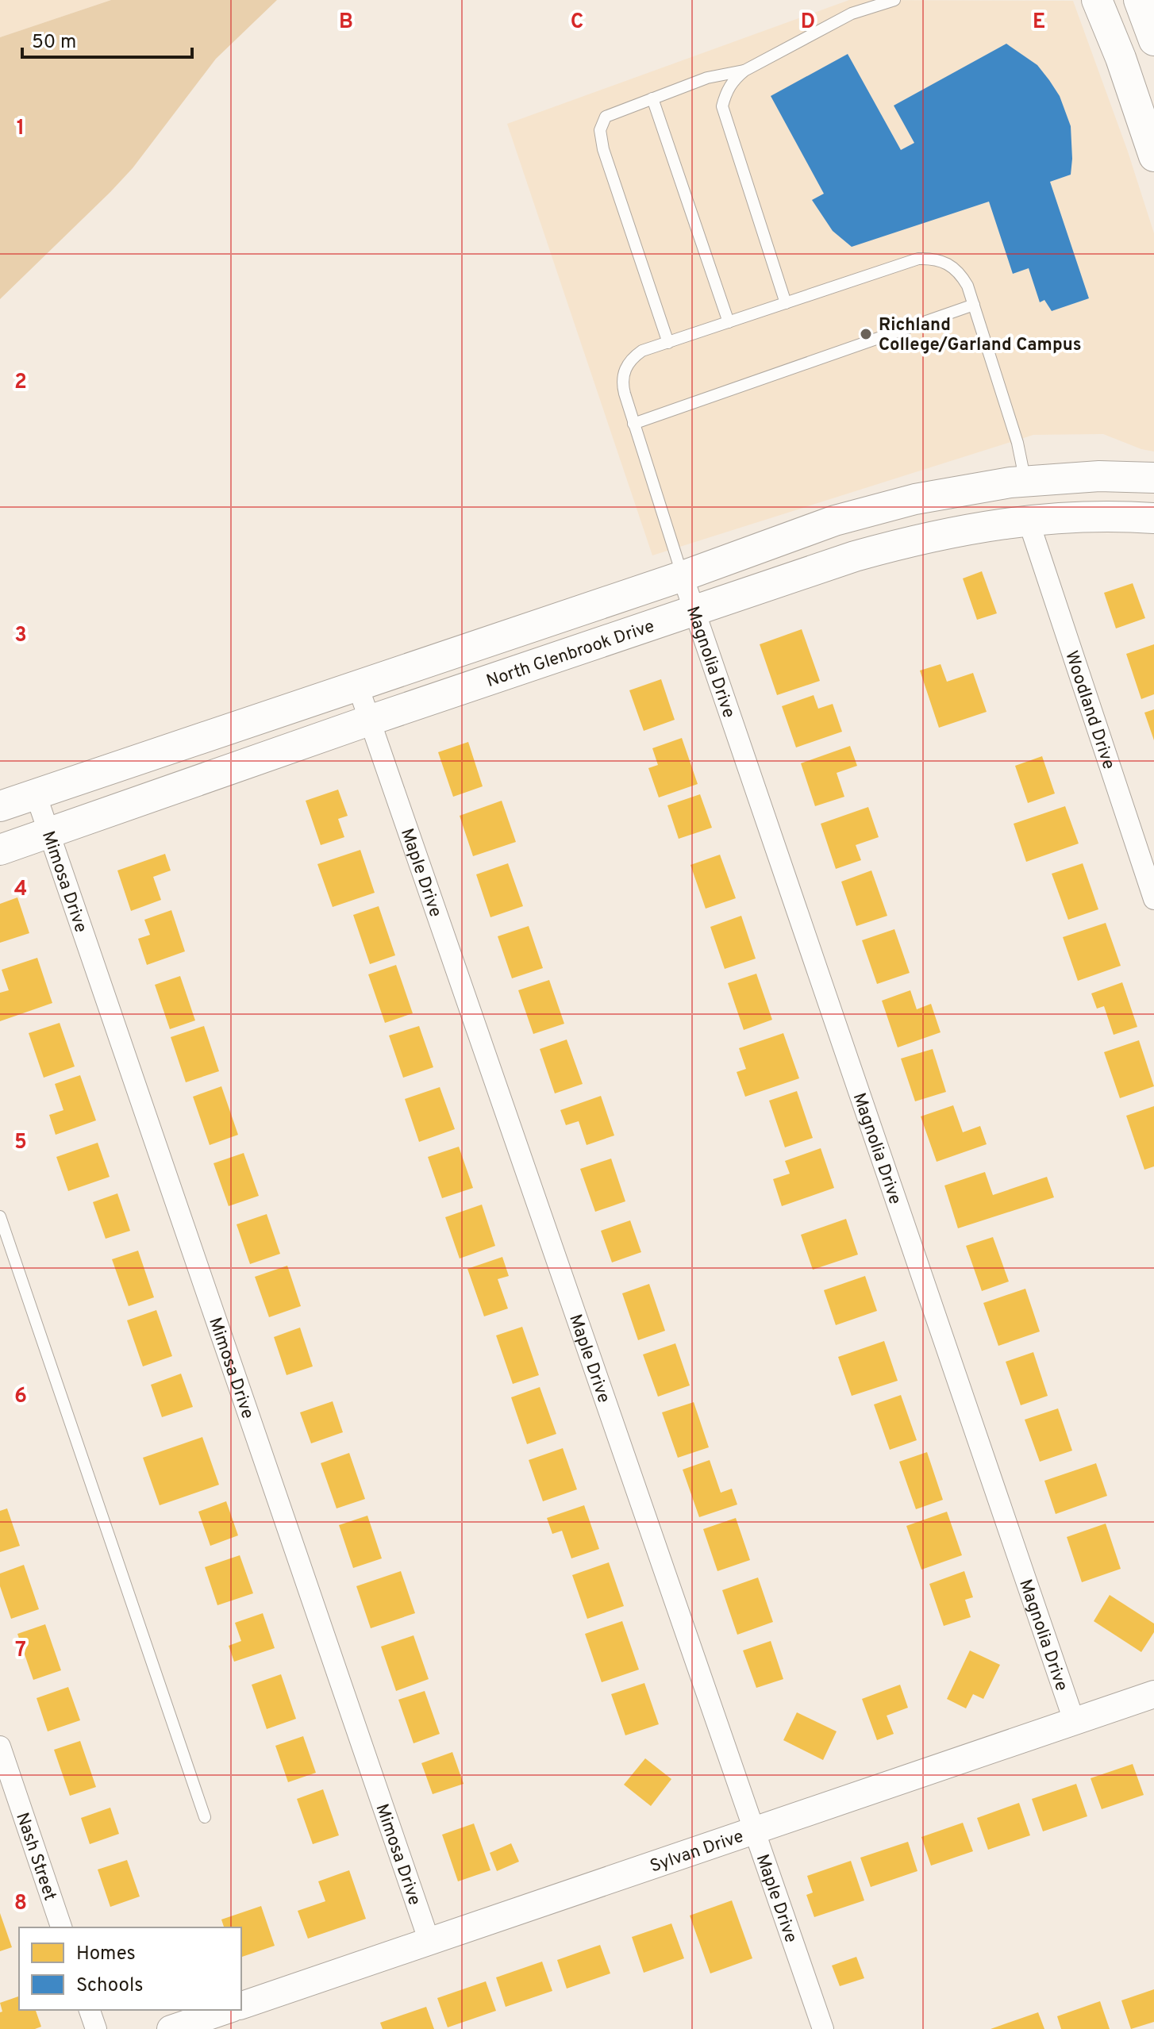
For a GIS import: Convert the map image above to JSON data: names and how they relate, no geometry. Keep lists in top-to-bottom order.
{
  "streets": {
    "main road": ["North Glenbrook Drive"],
    "street": [
      "Magnolia Drive",
      "Woodland Drive",
      "Maple Drive",
      "Mimosa Drive",
      "Sylvan Drive",
      "Nash Street"
    ]
  },
  "crossings": [
    ["North Glenbrook Drive", "Magnolia Drive"],
    ["North Glenbrook Drive", "Woodland Drive"],
    ["North Glenbrook Drive", "Maple Drive"],
    ["North Glenbrook Drive", "Mimosa Drive"],
    ["Magnolia Drive", "Sylvan Drive"],
    ["Maple Drive", "Sylvan Drive"],
    ["Mimosa Drive", "Sylvan Drive"]
  ],
  "places": ["Richland College/Garland Campus"],
  "legend": ["Homes", "Schools"],
  "scale_bar": "50 m",
  "grid": {
    "columns": [
      "B",
      "C",
      "D",
      "E"
    ],
    "rows": [
      "1",
      "2",
      "3",
      "4",
      "5",
      "6",
      "7",
      "8"
    ]
  }
}
